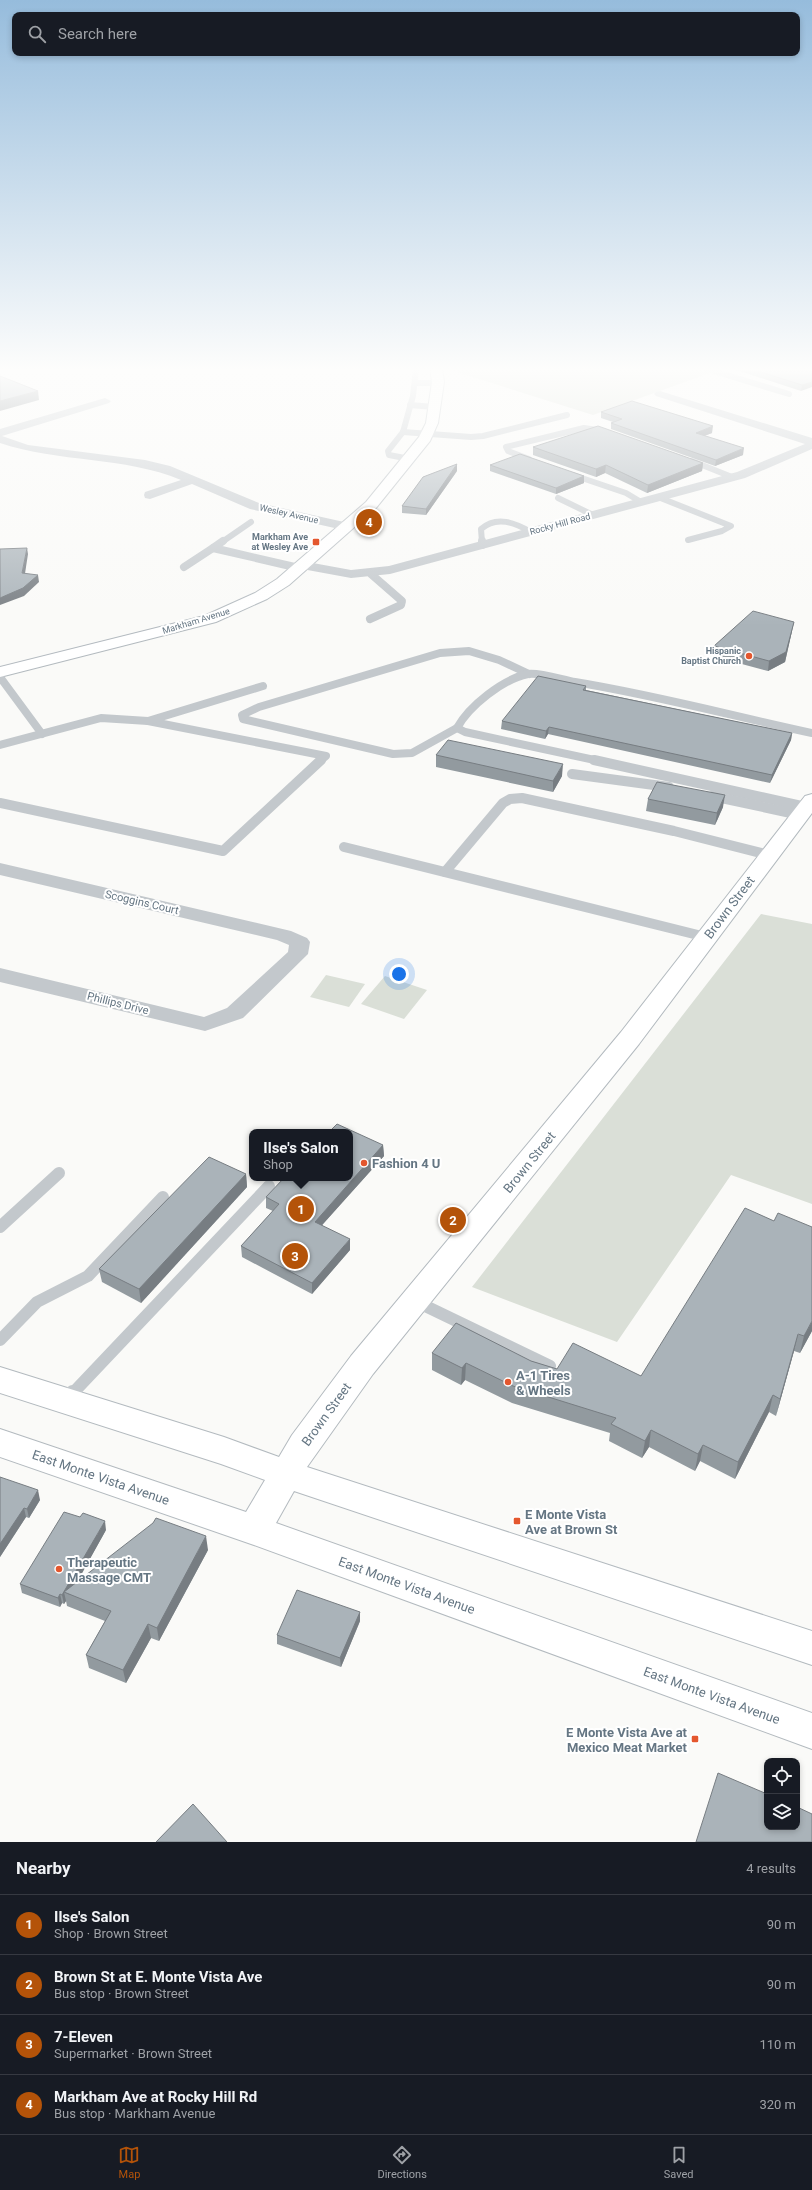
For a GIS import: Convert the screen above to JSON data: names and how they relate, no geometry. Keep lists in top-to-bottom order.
{
  "streets": {
    "street": [
      "Wesley Avenue",
      "Rocky Hill Road",
      "Markham Avenue",
      "Scoggins Court",
      "Brown Street",
      "Phillips Drive",
      "East Monte Vista Avenue"
    ]
  },
  "crossings": [
    ["Wesley Avenue", "Markham Avenue"],
    ["Rocky Hill Road", "Markham Avenue"],
    ["Scoggins Court", "Phillips Drive"],
    ["Brown Street", "East Monte Vista Avenue"]
  ],
  "places": {
    "transit": ["Markham Ave at Wesley Ave", "E Monte Vista Ave at Brown St", "E Monte Vista Ave at Mexico Meat Market"],
    "other": [
      "Hispanic Baptist Church",
      "Fashion 4 U",
      "A-1 Tires & Wheels",
      "Therapeutic Massage CMT"
    ]
  },
  "page": {
    "search": "Search here",
    "pins": [
      "4",
      "1",
      "2",
      "3"
    ],
    "popup": ["Ilse's Salon", "Shop"],
    "heading": ["Nearby", "4 results"],
    "list": [
      {
        "mark": "1",
        "name": "Ilse's Salon",
        "note": "Shop · Brown Street",
        "value": "90 m"
      },
      {
        "mark": "2",
        "name": "Brown St at E. Monte Vista Ave",
        "note": "Bus stop · Brown Street",
        "value": "90 m"
      },
      {
        "mark": "3",
        "name": "7-Eleven",
        "note": "Supermarket · Brown Street",
        "value": "110 m"
      },
      {
        "mark": "4",
        "name": "Markham Ave at Rocky Hill Rd",
        "note": "Bus stop · Markham Avenue",
        "value": "320 m"
      }
    ],
    "nav": ["Map", "Directions", "Saved"]
  }
}
